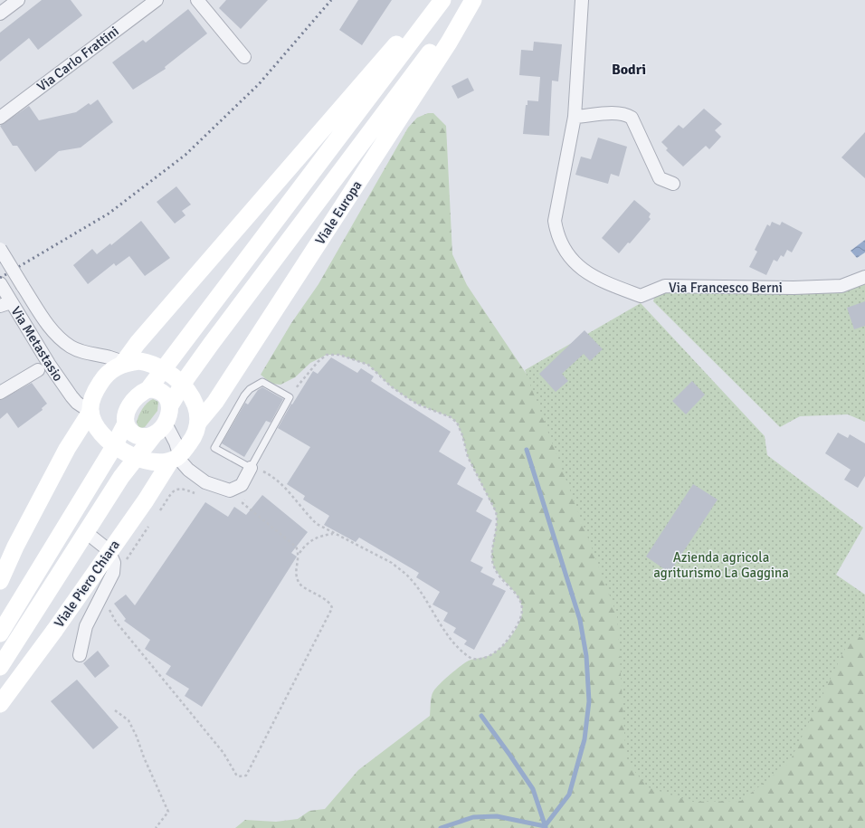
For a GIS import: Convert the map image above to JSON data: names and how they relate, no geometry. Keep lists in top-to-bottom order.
{
  "streets": {
    "street": [
      "Via Carlo Frattini",
      "Viale Europa",
      "Via Francesco Berni",
      "Via Metastasio",
      "Viale Piero Chiara"
    ]
  },
  "crossings": [
    ["Viale Europa", "Viale Piero Chiara"]
  ],
  "districts": ["Bodri"],
  "parks": ["Azienda agricola agriturismo La Gaggina"]
}
